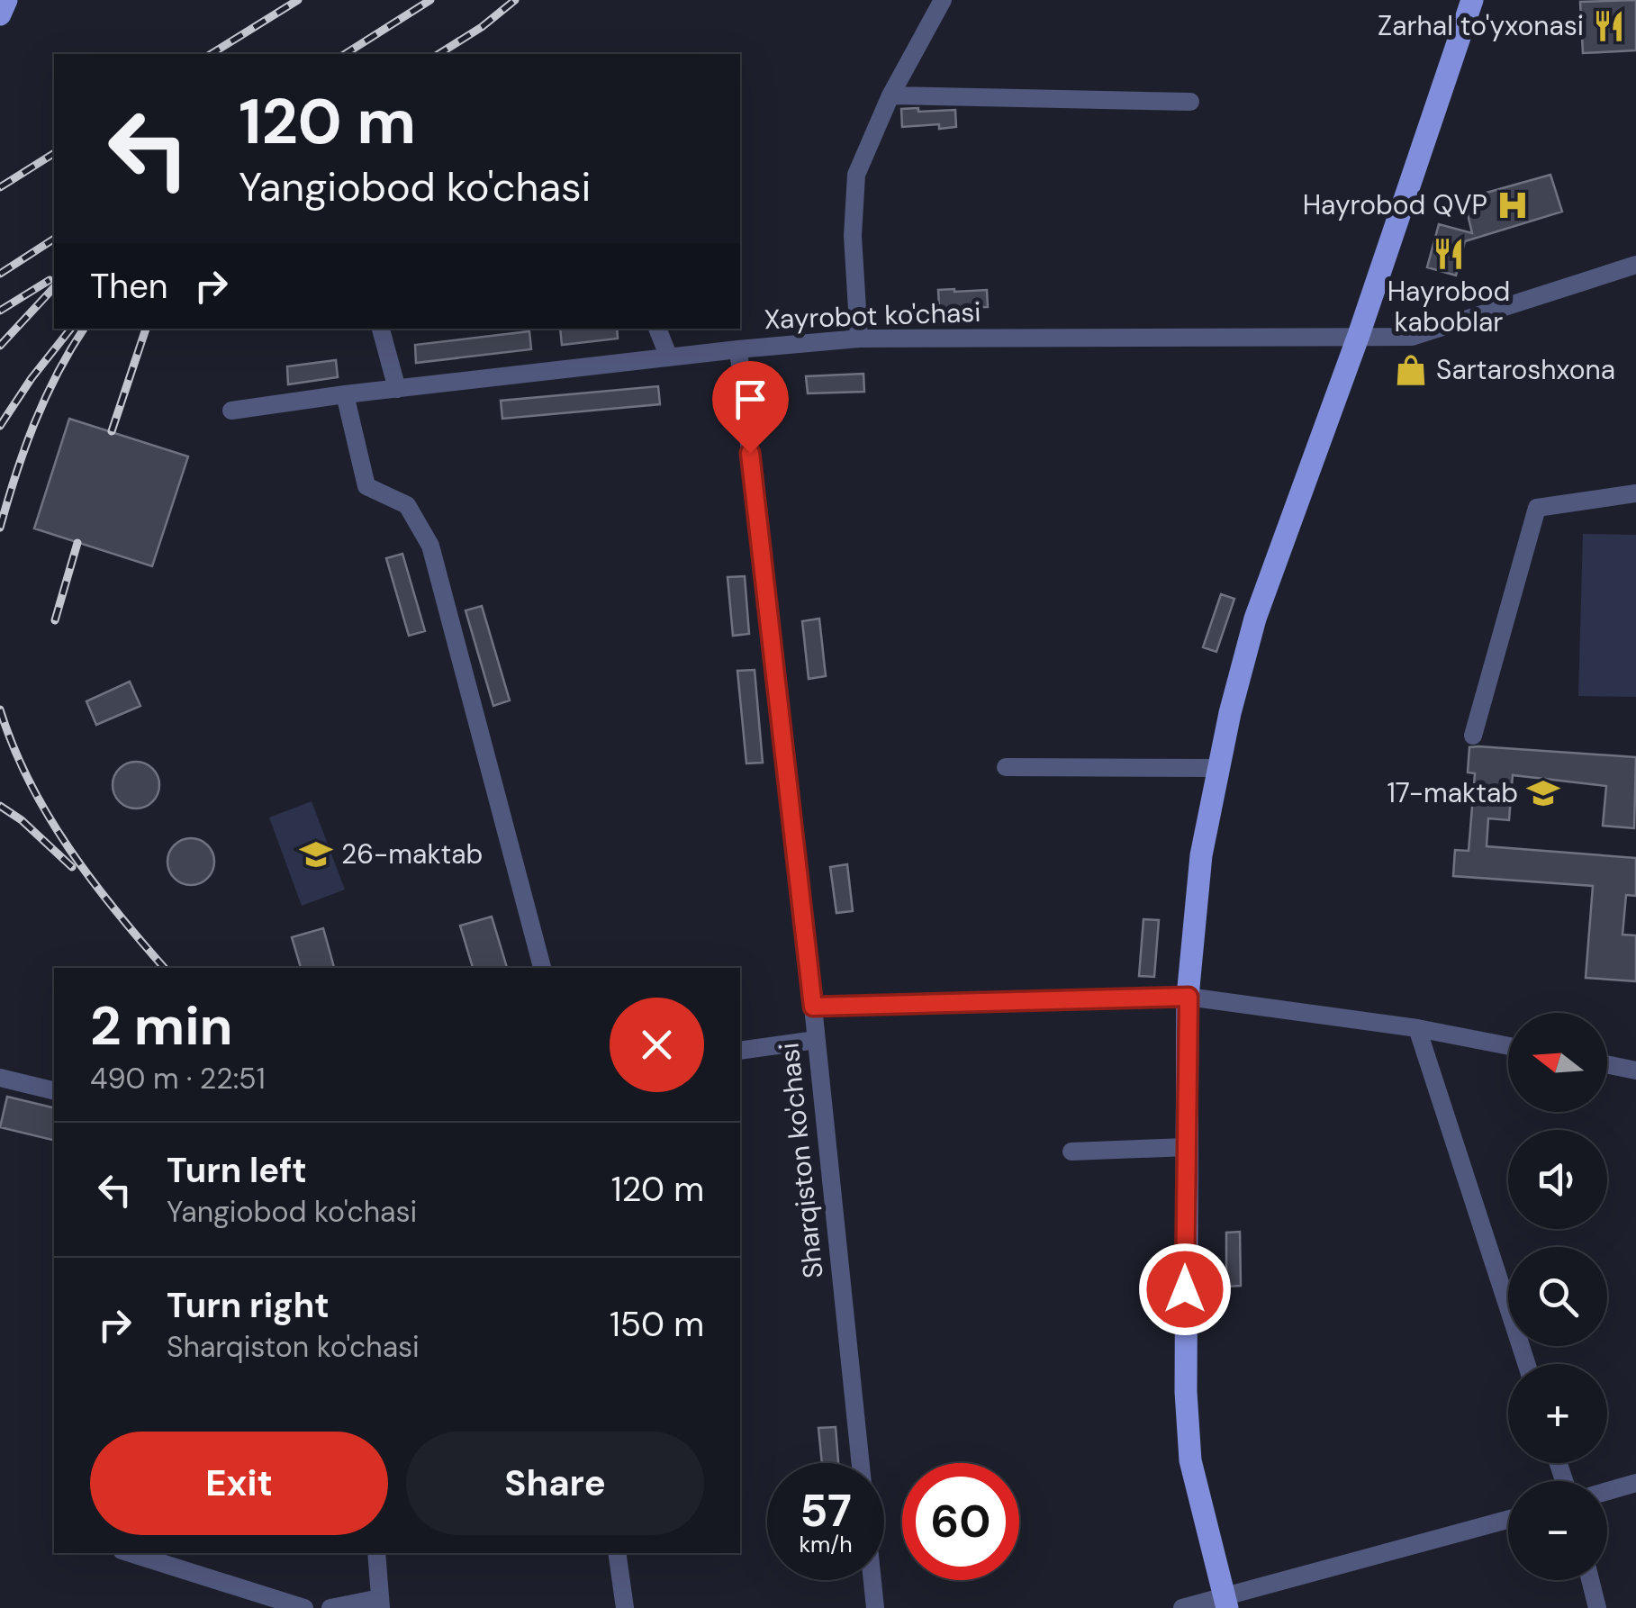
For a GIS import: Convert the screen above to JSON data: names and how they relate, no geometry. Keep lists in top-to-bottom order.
{
  "streets": {
    "street": ["Xayrobot ko'chasi", "Sharqiston ko'chasi"]
  },
  "crossings": [
    ["Xayrobot ko'chasi", "Sharqiston ko'chasi"]
  ],
  "places": {
    "restaurant": ["Zarhal to'yxonasi", "Hayrobod kaboblar"],
    "hospital": ["Hayrobod QVP"],
    "shop": ["Sartaroshxona"],
    "school or university": ["17-maktab", "26-maktab"]
  },
  "north": "left",
  "page": {
    "turn": ["120 m", "Yangiobod ko'chasi"],
    "then": "Then",
    "heading": ["2 min", "490 m · 22:51"],
    "map_buttons": ["+", "−"],
    "list": [
      {
        "name": "Turn left",
        "note": "Yangiobod ko'chasi",
        "value": "120 m"
      },
      {
        "name": "Turn right",
        "note": "Sharqiston ko'chasi",
        "value": "150 m"
      }
    ],
    "buttons": ["Exit", "Share"],
    "speed": "57 km/h",
    "limit": "60"
  }
}
